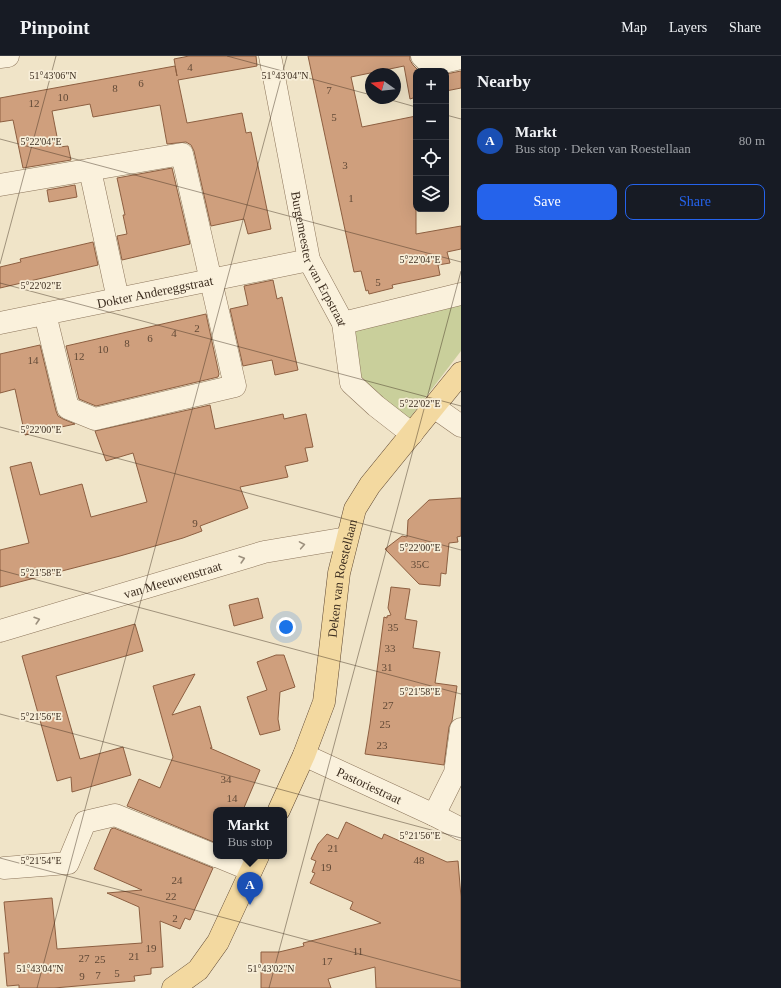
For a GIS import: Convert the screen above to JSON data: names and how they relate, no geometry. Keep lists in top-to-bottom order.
{
  "streets": {
    "main road": ["Deken van Roestellaan"],
    "street": [
      "Burgemeester van Erpstraat",
      "Dokter Andereggstraat",
      "van Meeuwenstraat",
      "Pastoriestraat"
    ]
  },
  "crossings": [
    ["Burgemeester van Erpstraat", "Dokter Andereggstraat"],
    ["Burgemeester van Erpstraat", "Deken van Roestellaan"],
    ["Deken van Roestellaan", "van Meeuwenstraat"],
    ["Deken van Roestellaan", "Pastoriestraat"]
  ],
  "one_way": ["van Meeuwenstraat"],
  "house_numbers": [
    "4",
    "6",
    "8",
    "7",
    "10",
    "12",
    "5",
    "3",
    "1",
    "5",
    "2",
    "4",
    "6",
    "8",
    "10",
    "12",
    "14",
    "9",
    "35C",
    "35",
    "33",
    "31",
    "27",
    "25",
    "23",
    "34",
    "14",
    "21",
    "48",
    "19",
    "24",
    "22",
    "2",
    "19",
    "11",
    "21",
    "27",
    "25",
    "17",
    "5",
    "7",
    "9"
  ],
  "north": "left",
  "page": {
    "header": "Pinpoint",
    "nav": ["Map", "Layers", "Share"],
    "heading": "Nearby",
    "map_buttons": ["+", "−"],
    "list": [
      {
        "mark": "A",
        "name": "Markt",
        "note": "Bus stop · Deken van Roestellaan",
        "value": "80 m"
      }
    ],
    "buttons": ["Save", "Share"],
    "popup": ["Markt", "Bus stop"],
    "pins": "A"
  },
  "coordinates": [
    "51°43'06\"N",
    "51°43'04\"N",
    "5°22'04\"E",
    "5°22'02\"E",
    "5°22'00\"E",
    "5°21'58\"E",
    "5°21'56\"E",
    "5°21'54\"E",
    "51°43'02\"N"
  ]
}
